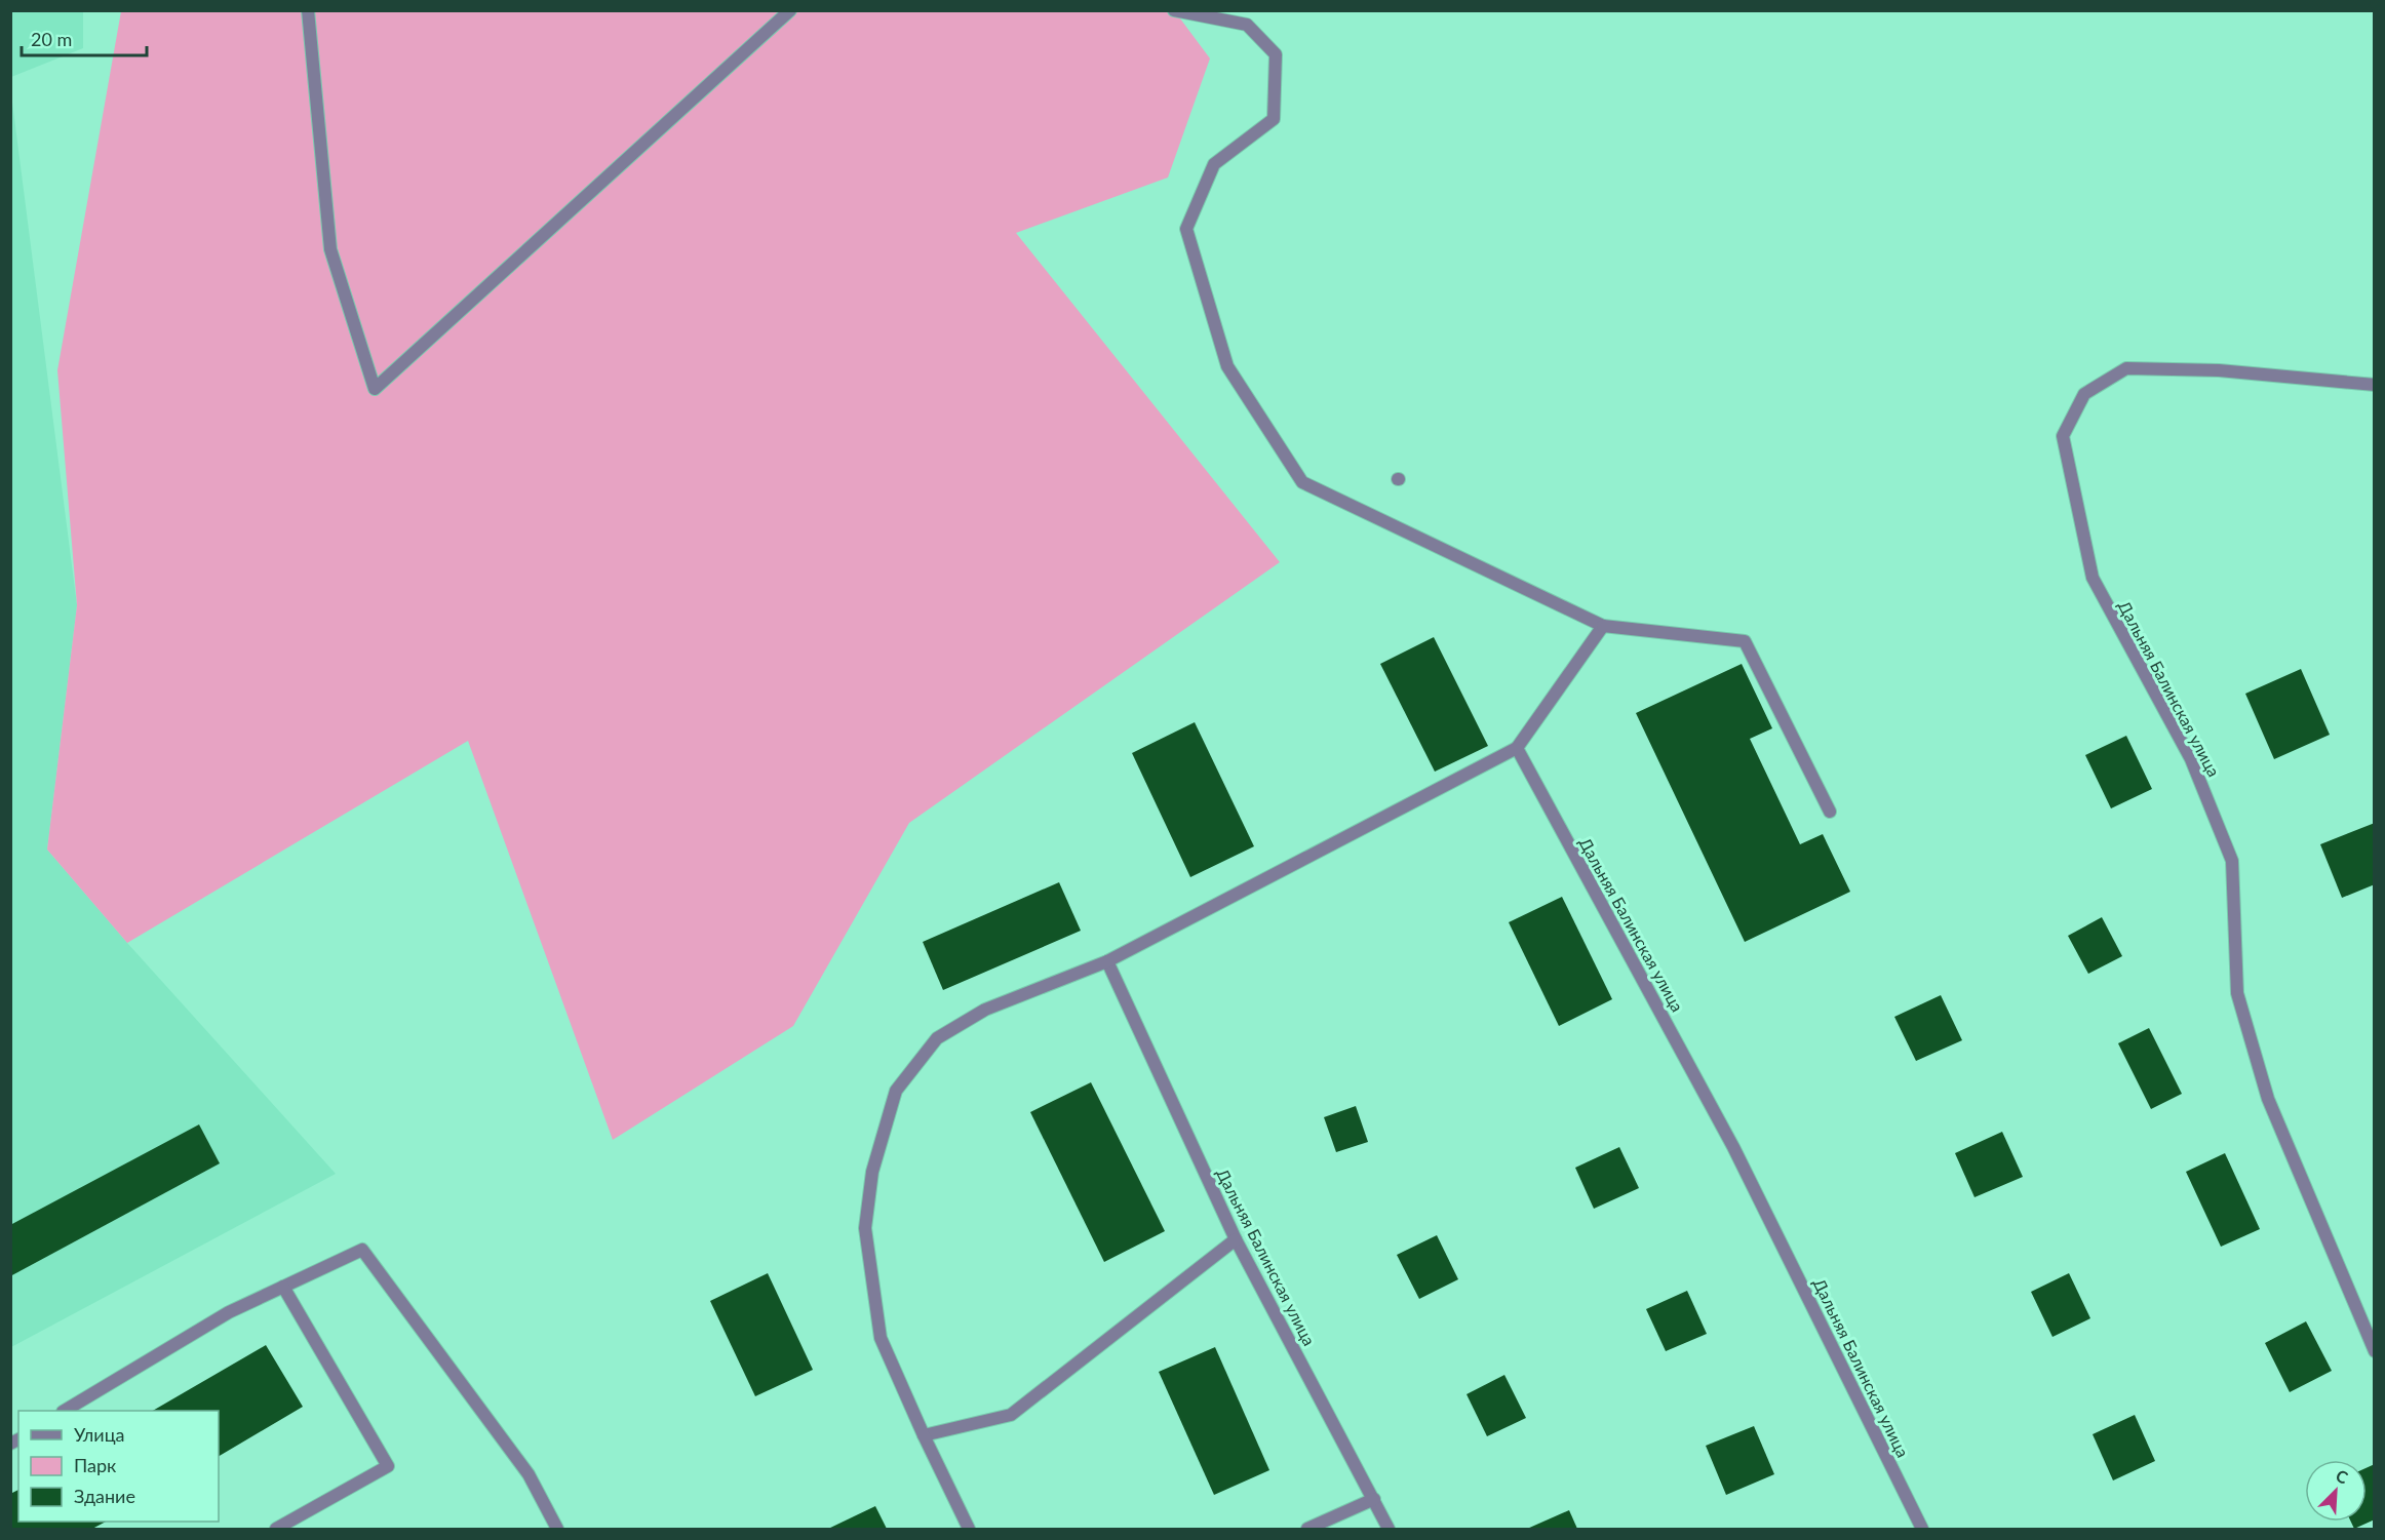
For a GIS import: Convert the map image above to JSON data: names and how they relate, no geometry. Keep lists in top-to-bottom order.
{
  "streets": {
    "street": ["Дальняя Балинская улица"]
  },
  "legend": ["Улица", "Парк", "Здание"],
  "scale_bar": "20 m",
  "north": "top right"
}
